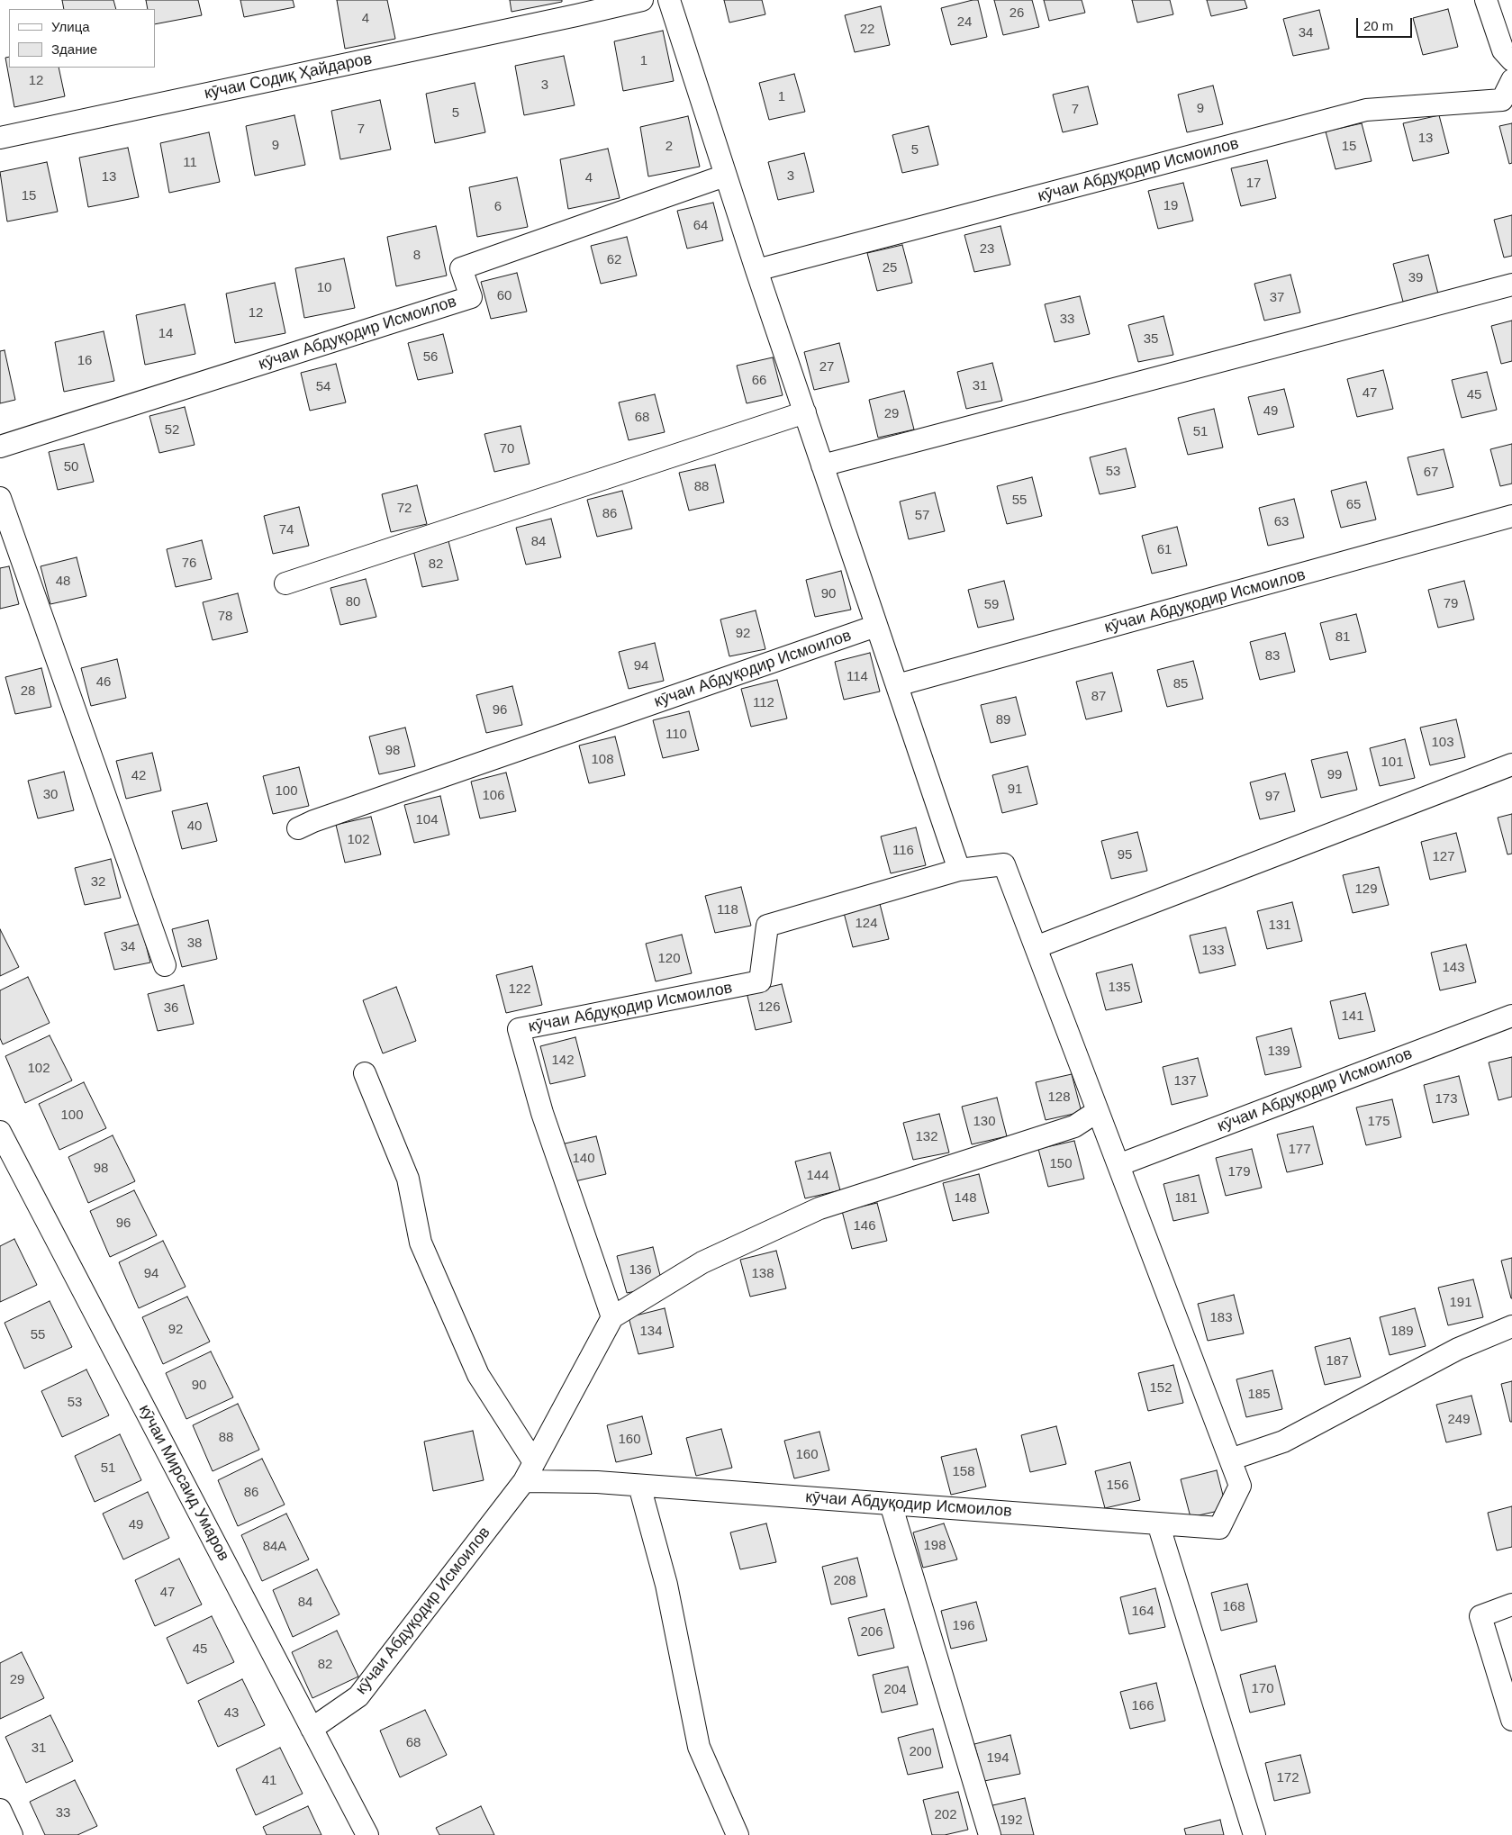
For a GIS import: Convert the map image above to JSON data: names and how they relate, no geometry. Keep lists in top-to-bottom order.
{
  "streets": {
    "street": ["кӯчаи Содиқ Ҳайдаров", "кӯчаи Абдуқодир Исмоилов", "кӯчаи Мирсаид Умаров"]
  },
  "crossings": [
    ["кӯчаи Абдуқодир Исмоилов", "кӯчаи Мирсаид Умаров"]
  ],
  "house_numbers": [
    "26",
    "4",
    "24",
    "22",
    "34",
    "1",
    "12",
    "3",
    "1",
    "9",
    "7",
    "5",
    "7",
    "13",
    "9",
    "2",
    "15",
    "5",
    "11",
    "3",
    "13",
    "4",
    "17",
    "15",
    "19",
    "6",
    "64",
    "23",
    "8",
    "62",
    "25",
    "39",
    "10",
    "60",
    "37",
    "12",
    "33",
    "14",
    "35",
    "56",
    "16",
    "27",
    "66",
    "31",
    "54",
    "47",
    "45",
    "49",
    "29",
    "68",
    "52",
    "51",
    "70",
    "50",
    "53",
    "67",
    "88",
    "55",
    "65",
    "72",
    "86",
    "57",
    "63",
    "74",
    "84",
    "61",
    "76",
    "82",
    "48",
    "90",
    "80",
    "79",
    "59",
    "78",
    "92",
    "81",
    "83",
    "94",
    "114",
    "46",
    "85",
    "28",
    "87",
    "112",
    "96",
    "89",
    "110",
    "103",
    "98",
    "108",
    "101",
    "99",
    "42",
    "91",
    "100",
    "30",
    "106",
    "97",
    "104",
    "40",
    "102",
    "116",
    "95",
    "127",
    "32",
    "129",
    "118",
    "124",
    "131",
    "38",
    "34",
    "133",
    "120",
    "143",
    "135",
    "122",
    "126",
    "36",
    "141",
    "139",
    "142",
    "102",
    "137",
    "128",
    "173",
    "100",
    "130",
    "175",
    "132",
    "177",
    "140",
    "150",
    "98",
    "179",
    "144",
    "148",
    "181",
    "96",
    "146",
    "136",
    "94",
    "138",
    "191",
    "183",
    "92",
    "134",
    "189",
    "55",
    "187",
    "90",
    "152",
    "185",
    "53",
    "249",
    "88",
    "160",
    "160",
    "51",
    "158",
    "156",
    "86",
    "49",
    "198",
    "84А",
    "208",
    "47",
    "84",
    "168",
    "164",
    "196",
    "206",
    "45",
    "82",
    "29",
    "170",
    "204",
    "166",
    "43",
    "68",
    "31",
    "200",
    "194",
    "172",
    "41",
    "33",
    "202",
    "192"
  ],
  "legend": ["Улица", "Здание"],
  "scale_bar": "20 m"
}
